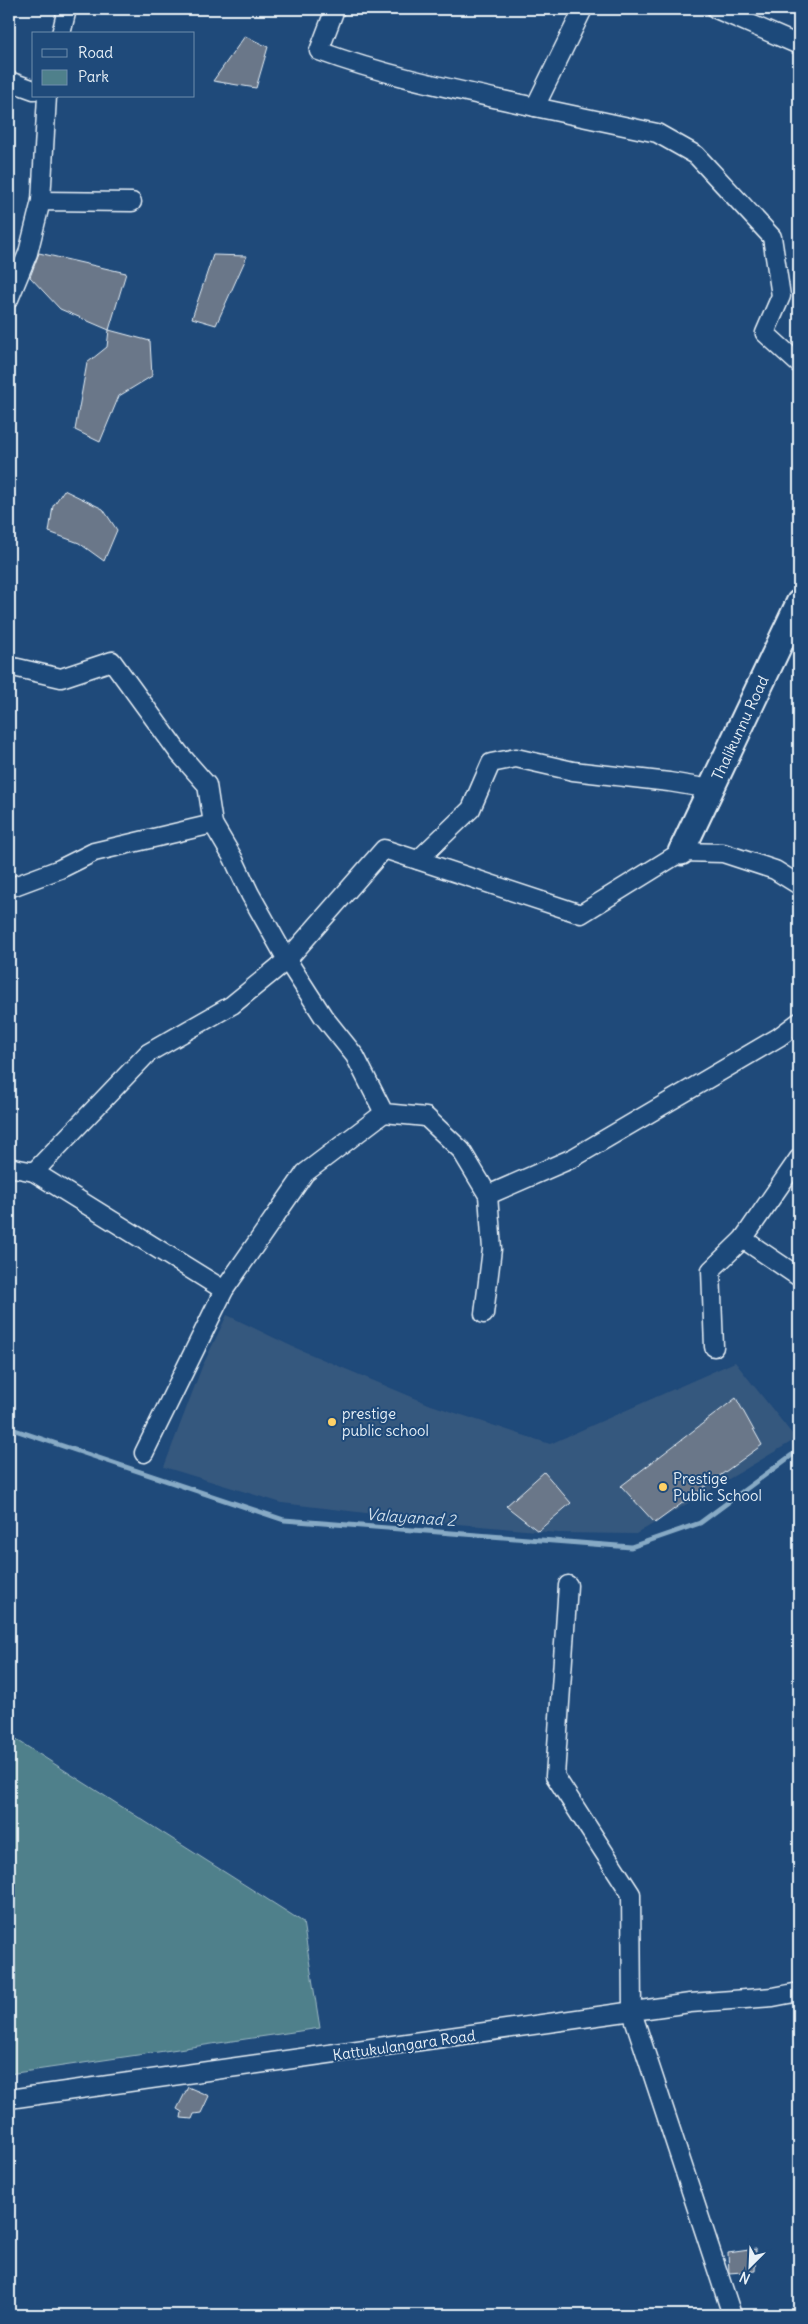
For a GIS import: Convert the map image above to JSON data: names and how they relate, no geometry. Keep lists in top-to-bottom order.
{
  "streets": {
    "street": ["Thalikunnu Road", "Kattukulangara Road"]
  },
  "water": ["Valayanad 2"],
  "places": ["prestige public school", "Prestige Public School"],
  "legend": ["Road", "Park"],
  "north": "bottom left"
}
